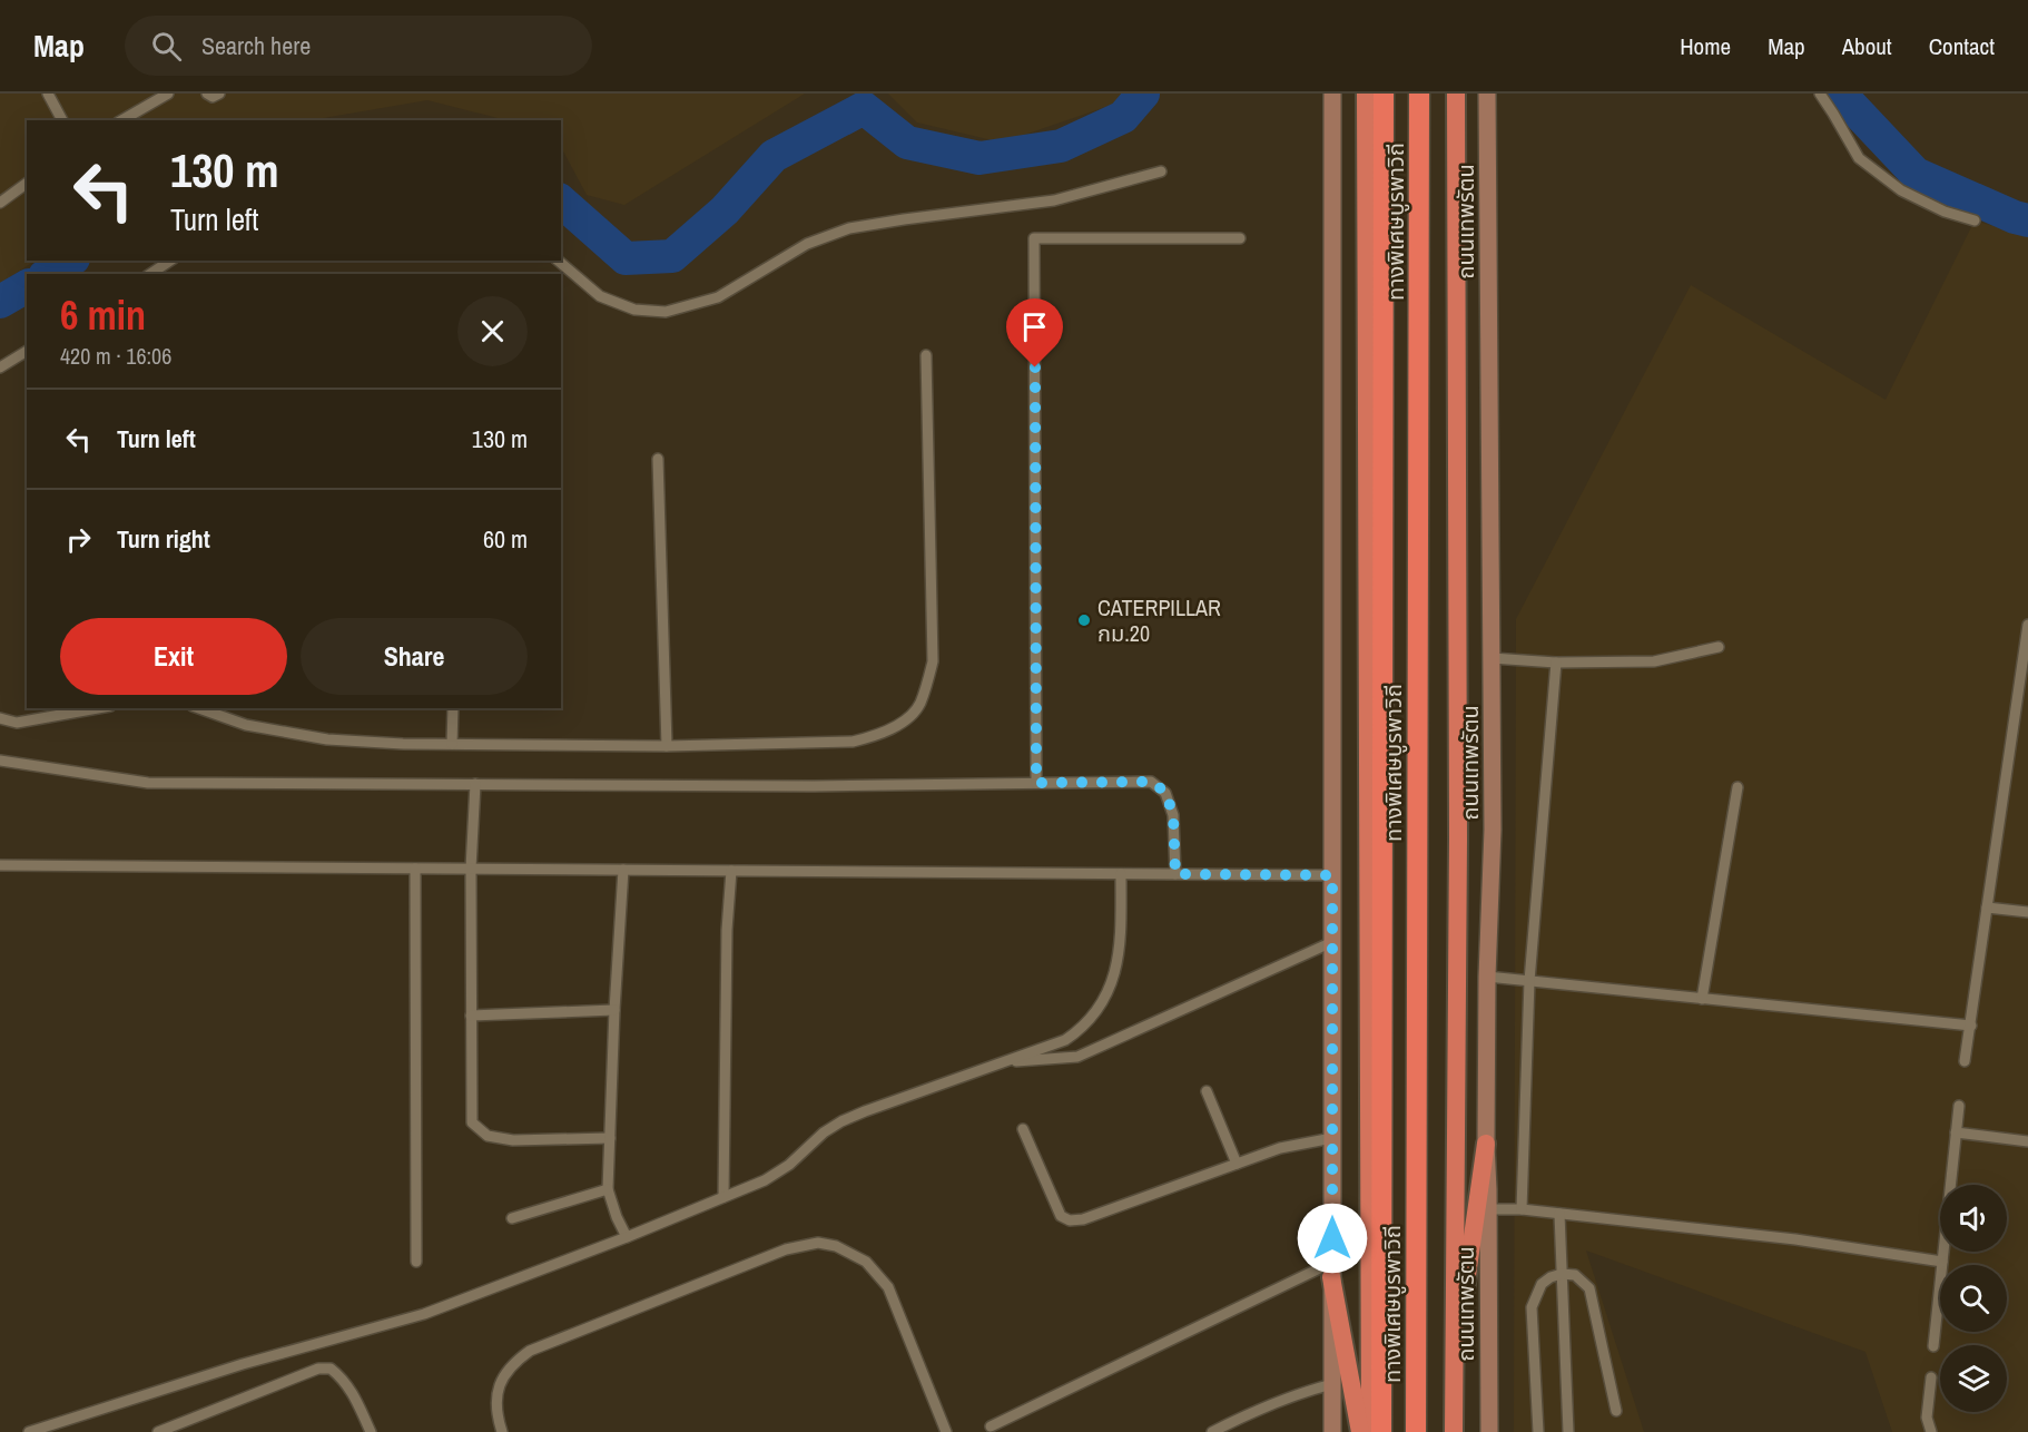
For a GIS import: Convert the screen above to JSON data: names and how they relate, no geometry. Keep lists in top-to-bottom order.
{
  "streets": {
    "highway": ["ทางพิเศษบูรพาวิถี", "ถนนเทพรัตน"]
  },
  "places": ["CATERPILLAR กม.20"],
  "page": {
    "header": "Map",
    "search": "Search here",
    "nav": [
      "Home",
      "Map",
      "About",
      "Contact"
    ],
    "turn": ["130 m", "Turn left"],
    "heading": ["6 min", "420 m · 16:06"],
    "list": [
      {
        "name": "Turn left",
        "value": "130 m"
      },
      {
        "name": "Turn right",
        "value": "60 m"
      }
    ],
    "buttons": ["Exit", "Share"]
  }
}
